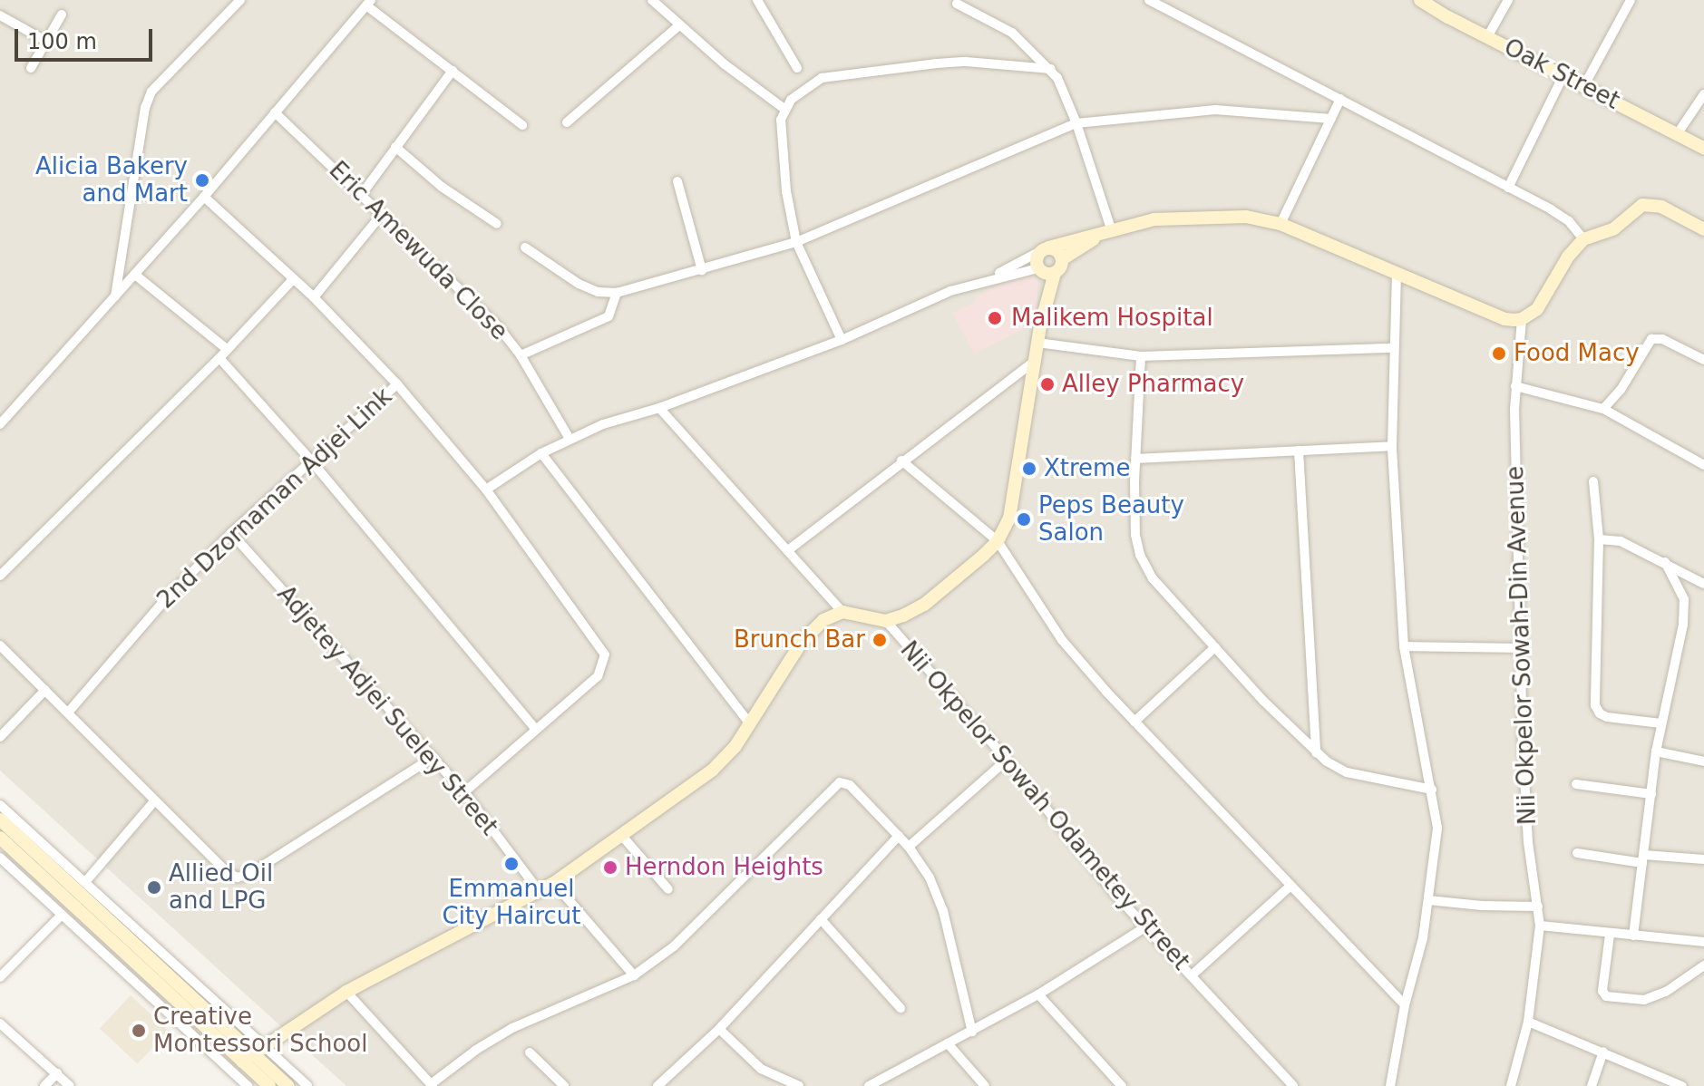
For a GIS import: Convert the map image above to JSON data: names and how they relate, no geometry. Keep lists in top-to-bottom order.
{
  "streets": {
    "street": [
      "Oak Street",
      "Eric Amewuda Close",
      "2nd Dzornaman Adjei Link",
      "Nii Okpelor Sowah-Din Avenue",
      "Adjetey Adjei Sueley Street",
      "Nii Okpelor Sowah Odametey Street"
    ]
  },
  "crossings": [
    ["2nd Dzornaman Adjei Link", "Adjetey Adjei Sueley Street"]
  ],
  "places": [
    "Alicia Bakery and Mart",
    "Malikem Hospital",
    "Food Macy",
    "Alley Pharmacy",
    "Xtreme",
    "Peps Beauty Salon",
    "Brunch Bar",
    "Emmanuel City Haircut",
    "Herndon Heights",
    "Allied Oil and LPG",
    "Creative Montessori School"
  ],
  "scale_bar": "100 m"
}
